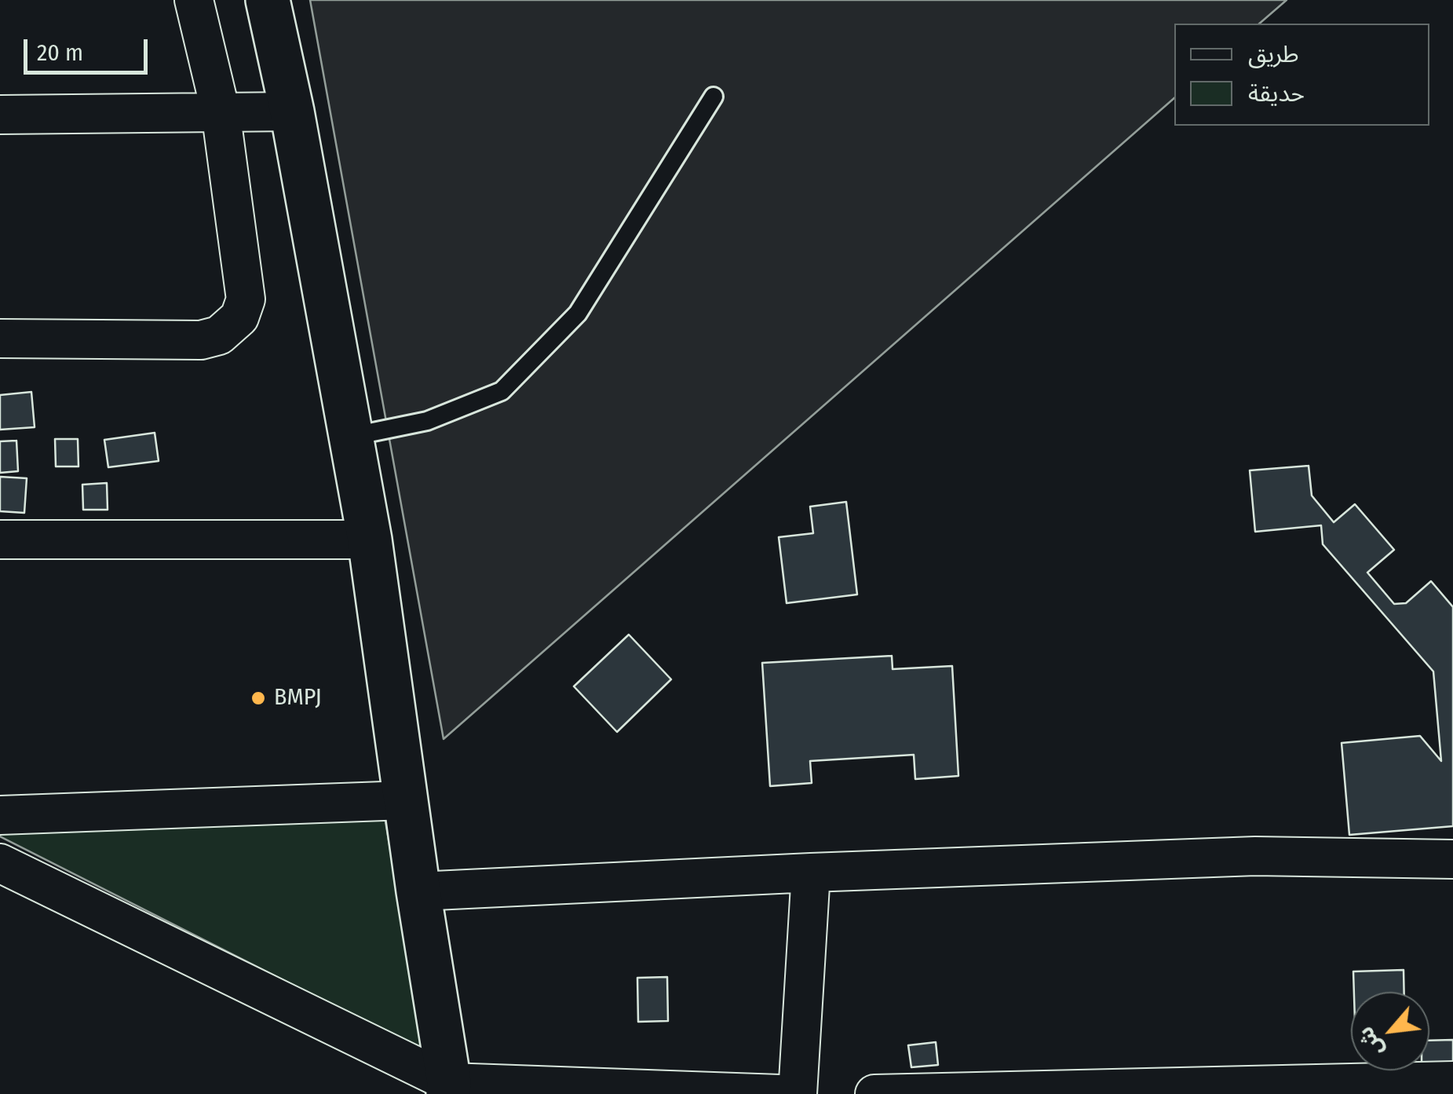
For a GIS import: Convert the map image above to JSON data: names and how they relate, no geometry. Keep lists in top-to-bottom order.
{
  "places": ["BMPJ"],
  "legend": ["طريق", "حديقة"],
  "scale_bar": "20 m",
  "north": "bottom left"
}
